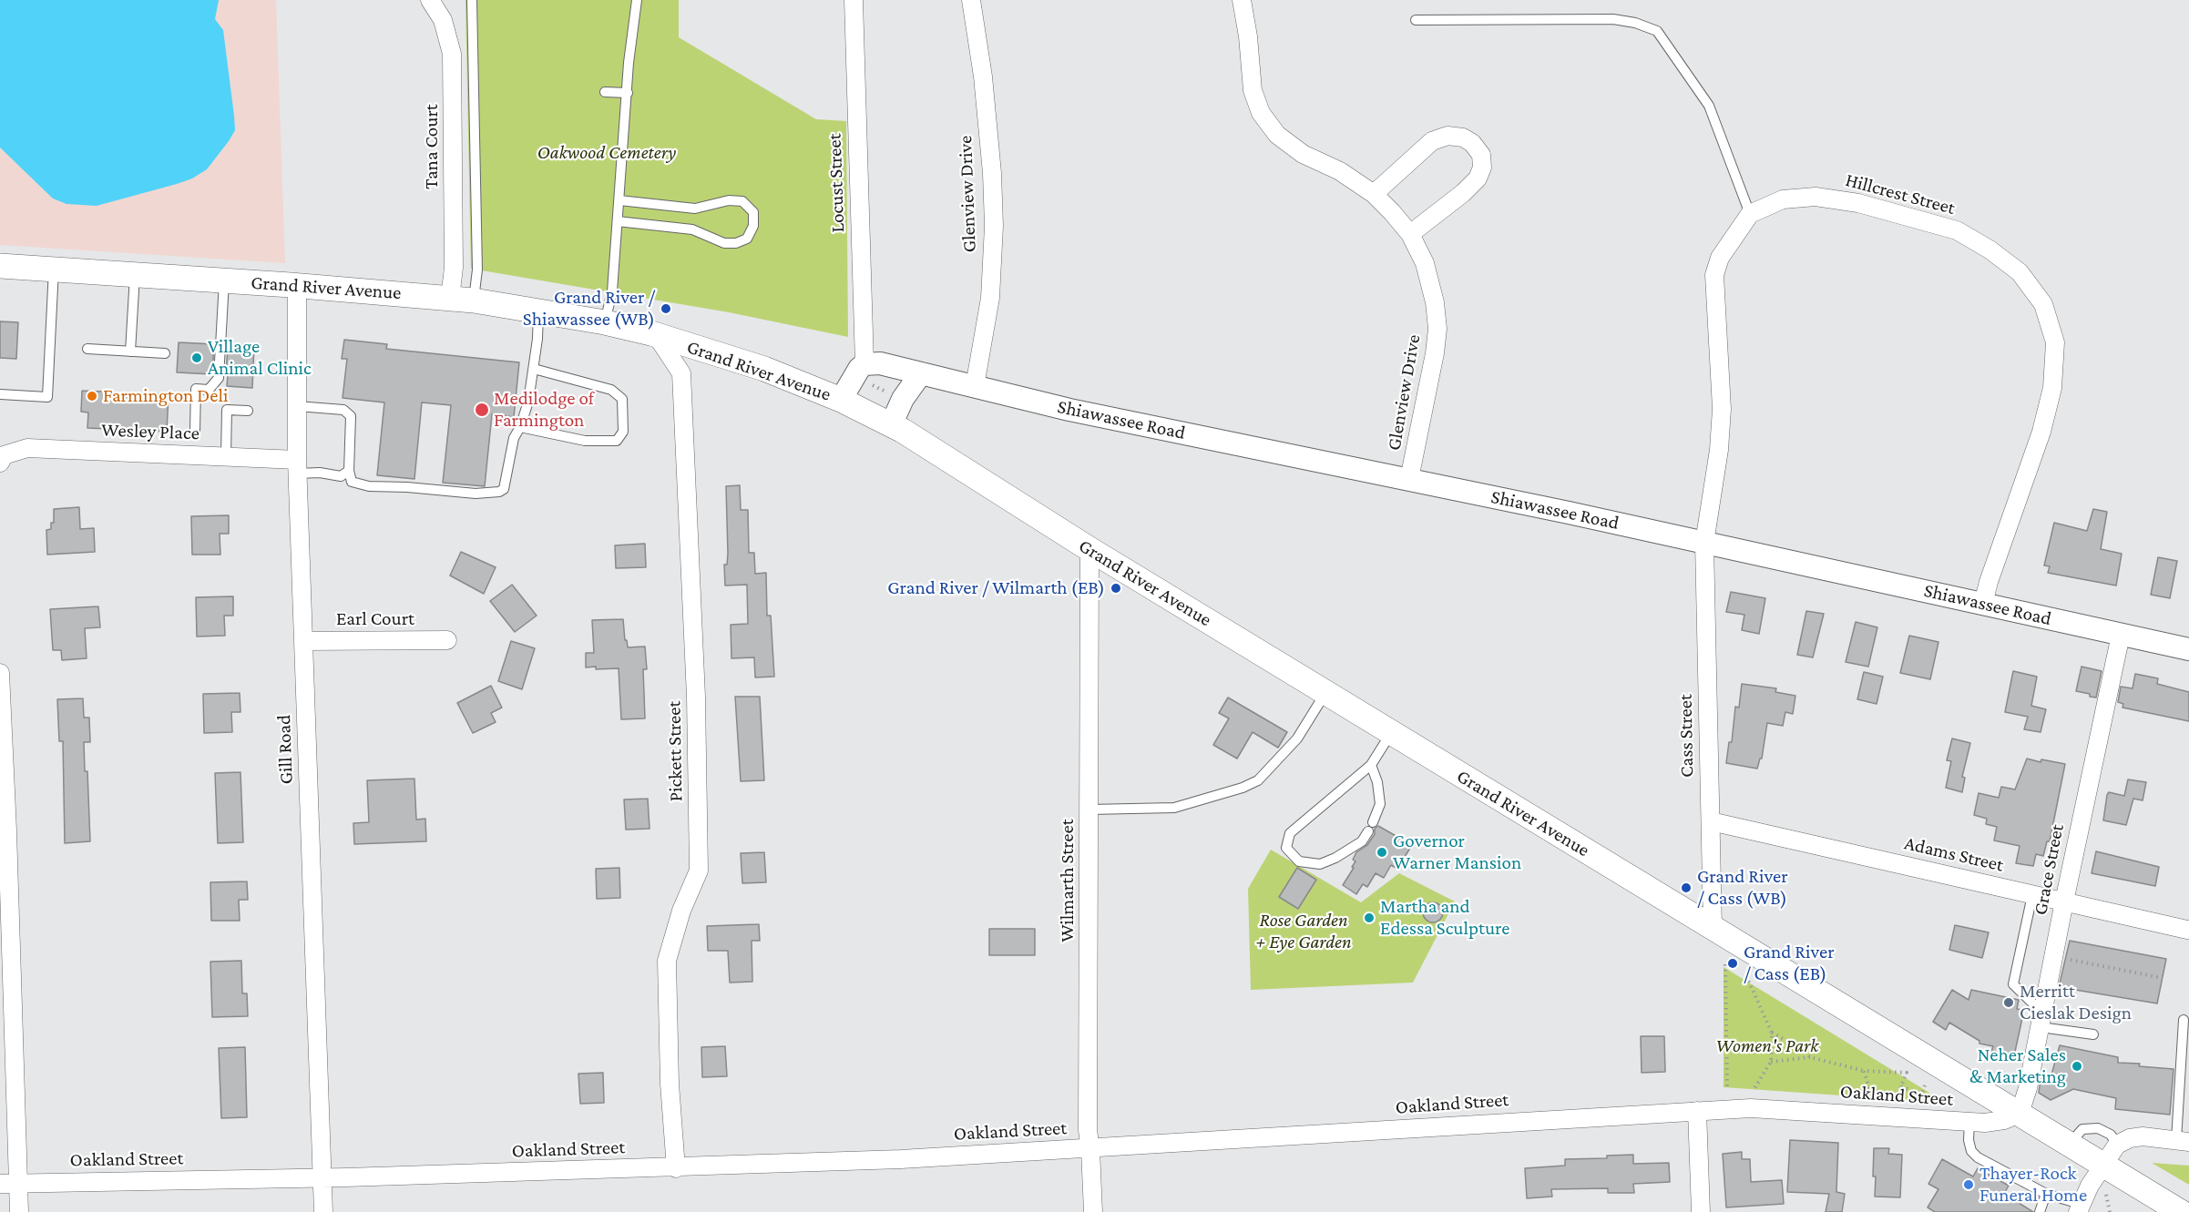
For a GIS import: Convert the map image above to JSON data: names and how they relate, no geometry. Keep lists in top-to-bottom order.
{
  "streets": {
    "main road": ["Grand River Avenue"],
    "street": [
      "Tana Court",
      "Locust Street",
      "Glenview Drive",
      "Hillcrest Street",
      "Shiawassee Road",
      "Wesley Place",
      "Earl Court",
      "Cass Street",
      "Gill Road",
      "Pickett Street",
      "Adams Street",
      "Grace Street",
      "Wilmarth Street",
      "Oakland Street"
    ]
  },
  "crossings": [
    ["Tana Court", "Grand River Avenue"],
    ["Locust Street", "Shiawassee Road"],
    ["Glenview Drive", "Shiawassee Road"],
    ["Hillcrest Street", "Shiawassee Road"],
    ["Grand River Avenue", "Cass Street"],
    ["Grand River Avenue", "Gill Road"],
    ["Grand River Avenue", "Pickett Street"],
    ["Grand River Avenue", "Grace Street"],
    ["Grand River Avenue", "Wilmarth Street"],
    ["Grand River Avenue", "Oakland Street"],
    ["Shiawassee Road", "Cass Street"],
    ["Shiawassee Road", "Grace Street"],
    ["Wesley Place", "Gill Road"],
    ["Earl Court", "Gill Road"],
    ["Cass Street", "Adams Street"],
    ["Gill Road", "Oakland Street"],
    ["Pickett Street", "Oakland Street"],
    ["Adams Street", "Grace Street"],
    ["Grace Street", "Oakland Street"],
    ["Wilmarth Street", "Oakland Street"]
  ],
  "parks": ["Oakwood Cemetery", "Rose Garden + Eye Garden", "Women's Park"],
  "places": [
    "Grand River / Shiawassee (WB)",
    "Village Animal Clinic",
    "Farmington Deli",
    "Medilodge of Farmington",
    "Grand River / Wilmarth (EB)",
    "Governor Warner Mansion",
    "Grand River / Cass (WB)",
    "Martha and Edessa Sculpture",
    "Grand River / Cass (EB)",
    "Merritt Cieslak Design",
    "Neher Sales & Marketing",
    "Thayer-Rock Funeral Home"
  ]
}
